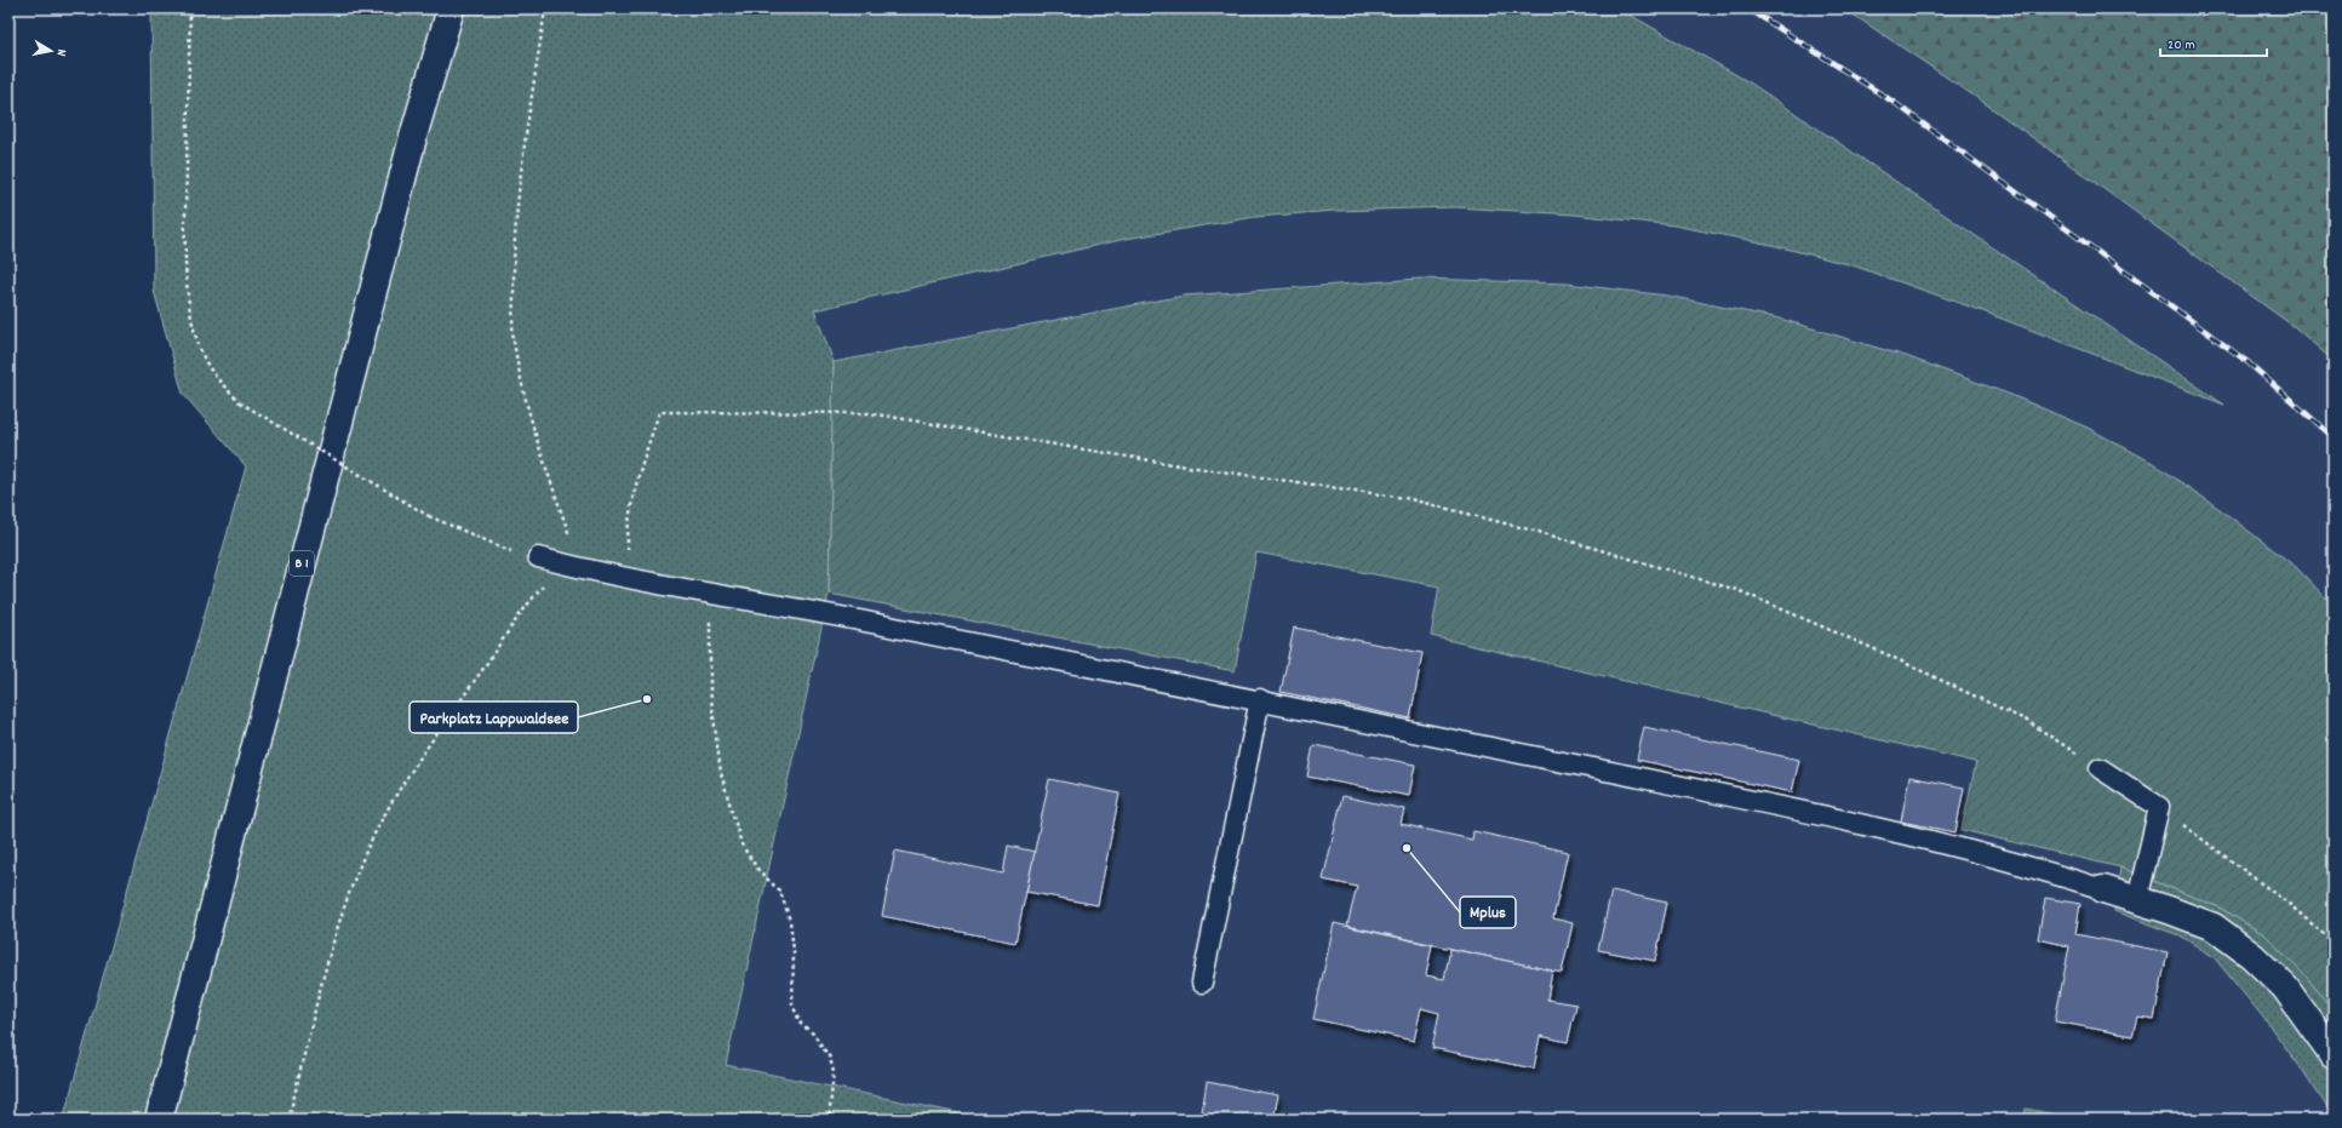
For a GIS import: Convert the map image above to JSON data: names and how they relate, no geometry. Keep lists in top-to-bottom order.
{
  "streets": {
    "main road": ["B 1"]
  },
  "places": ["Parkplatz Lappwaldsee", "Mplus"],
  "scale_bar": "20 m",
  "north": "right"
}
